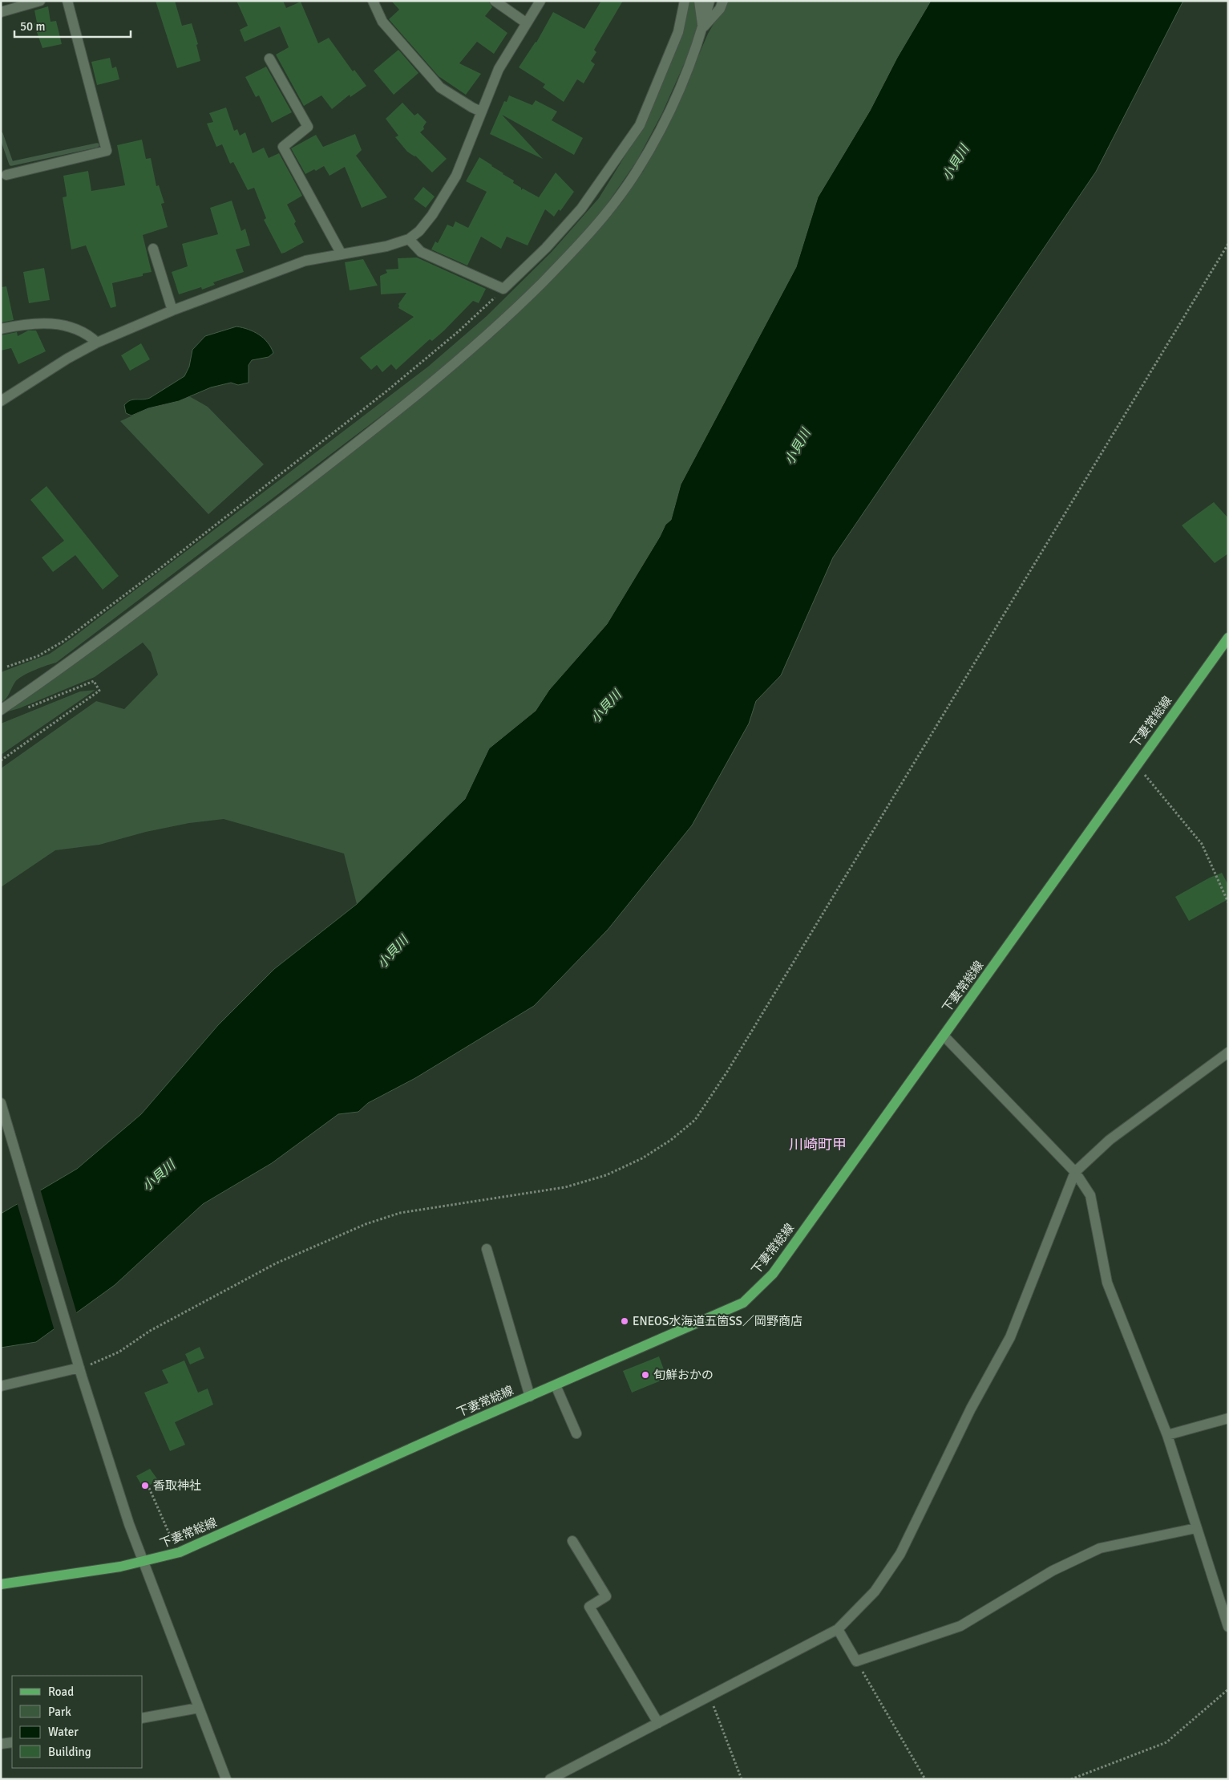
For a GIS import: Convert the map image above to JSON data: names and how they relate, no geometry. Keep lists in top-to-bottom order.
{
  "streets": {
    "main road": ["下妻常総線"]
  },
  "districts": ["川崎町甲"],
  "water": ["小貝川"],
  "places": ["ENEOS水海道五箇SS／岡野商店", "旬鮮おかの", "香取神社"],
  "legend": [
    "Road",
    "Park",
    "Water",
    "Building"
  ],
  "scale_bar": "50 m"
}
